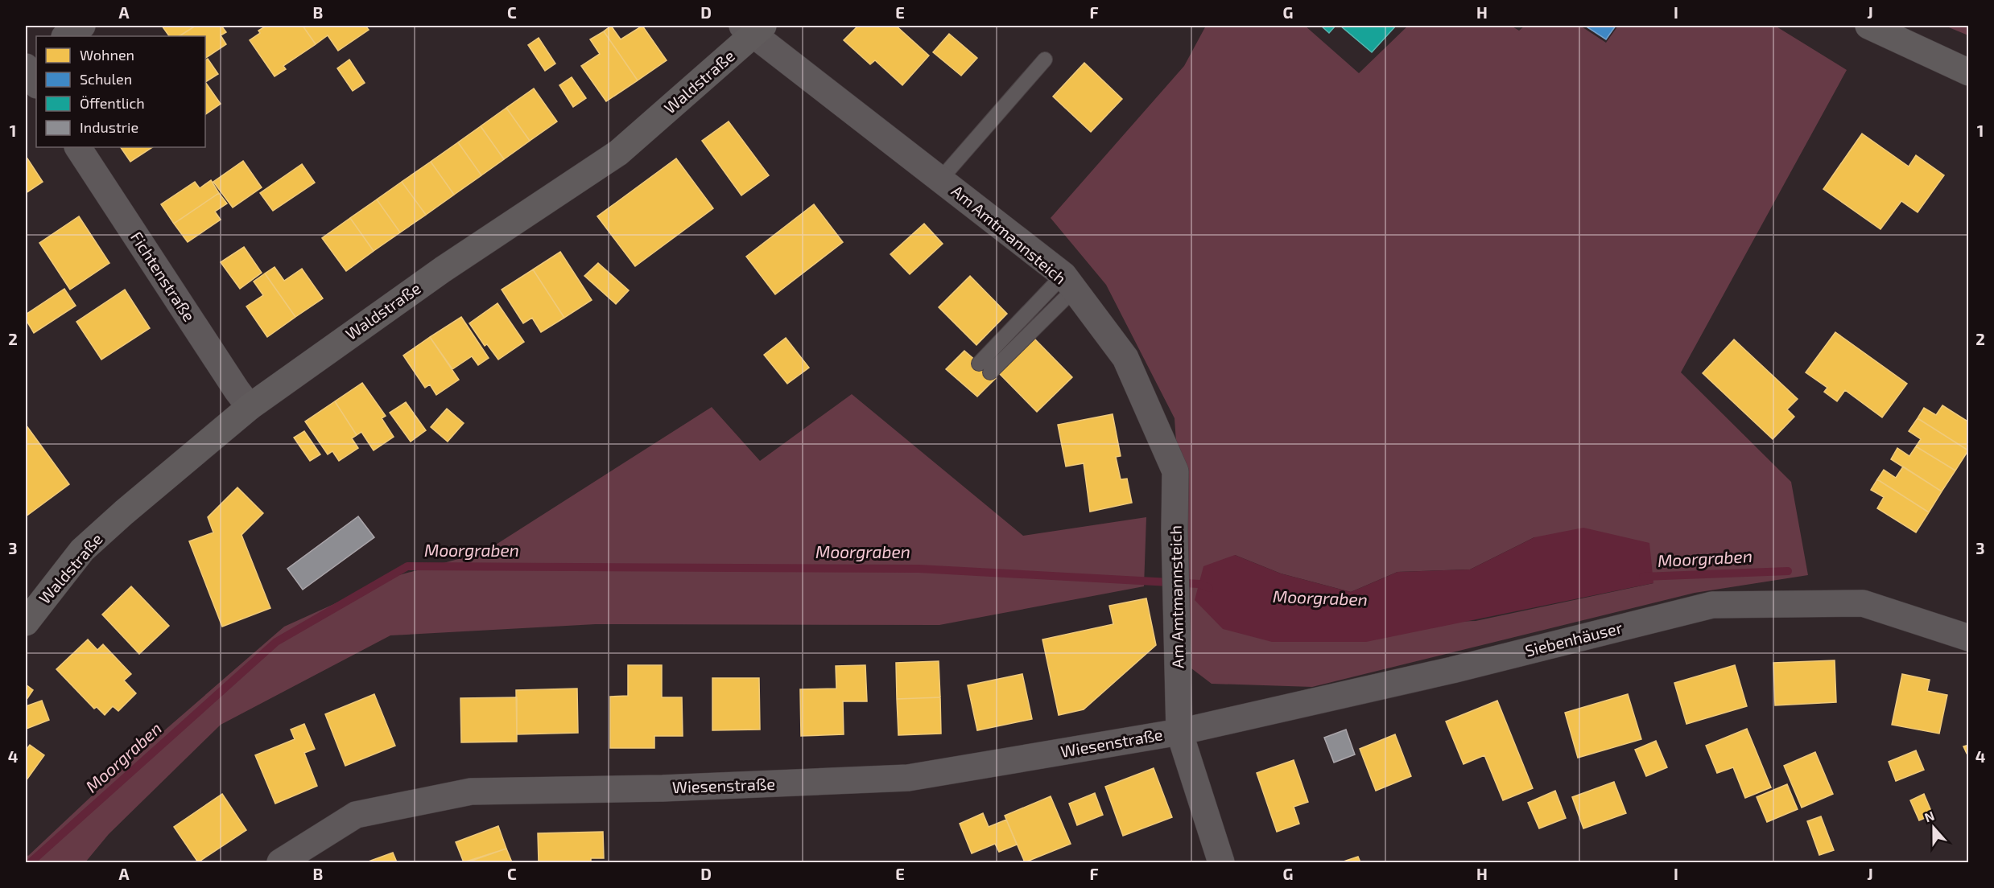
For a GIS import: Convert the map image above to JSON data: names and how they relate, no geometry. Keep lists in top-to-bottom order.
{
  "streets": {
    "main road": ["Waldstraße"],
    "street": [
      "Am Amtmannsteich",
      "Fichtenstraße",
      "Siebenhäuser",
      "Wiesenstraße"
    ]
  },
  "crossings": [
    ["Waldstraße", "Am Amtmannsteich"],
    ["Waldstraße", "Fichtenstraße"],
    ["Am Amtmannsteich", "Siebenhäuser"],
    ["Am Amtmannsteich", "Wiesenstraße"],
    ["Siebenhäuser", "Wiesenstraße"]
  ],
  "water": ["Moorgraben"],
  "legend": [
    "Wohnen",
    "Schulen",
    "Öffentlich",
    "Industrie"
  ],
  "north": "top",
  "grid": {
    "columns": [
      "A",
      "B",
      "C",
      "D",
      "E",
      "F",
      "G",
      "H",
      "I",
      "J"
    ],
    "rows": [
      "1",
      "2",
      "3",
      "4"
    ]
  }
}
